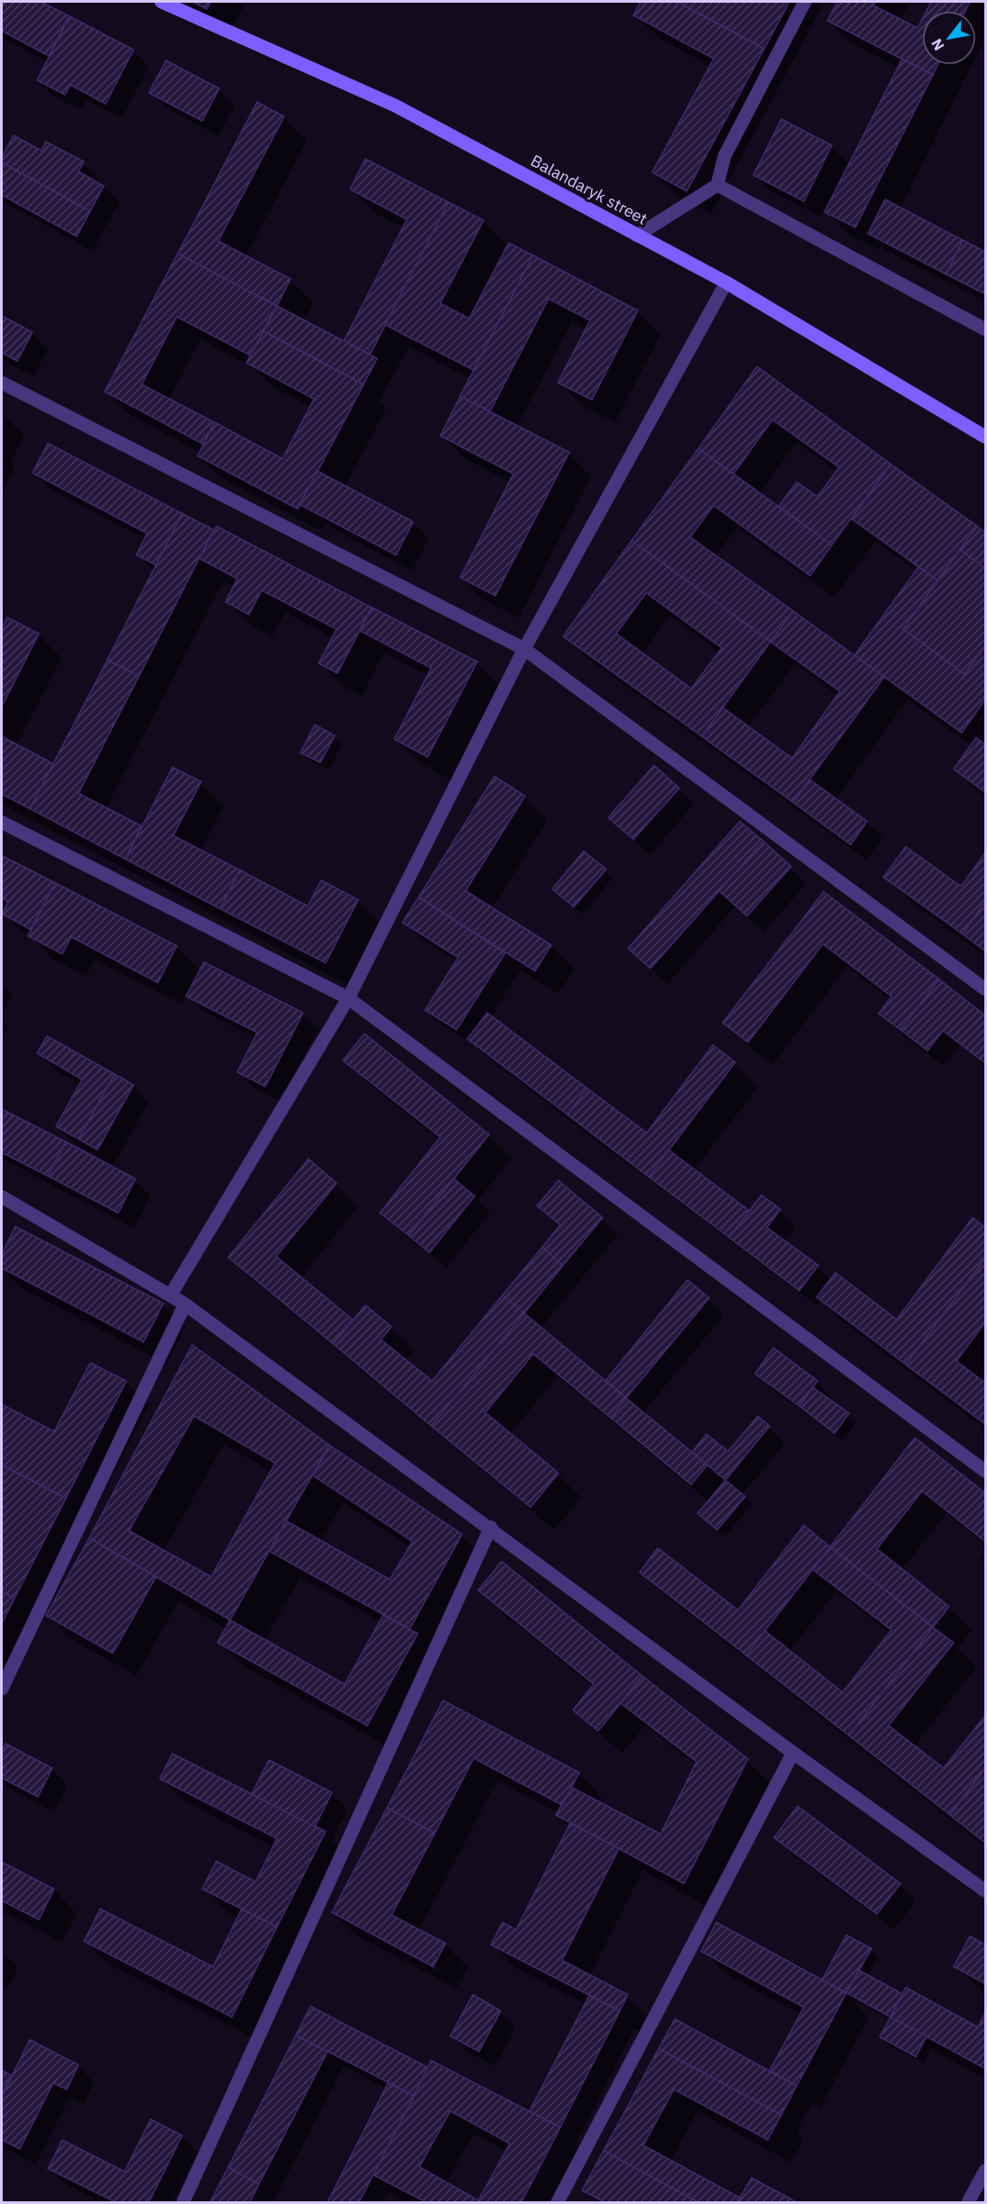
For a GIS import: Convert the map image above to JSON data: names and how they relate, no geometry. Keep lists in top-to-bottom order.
{
  "streets": {
    "street": ["Balandaryk street"]
  },
  "north": "bottom left"
}
